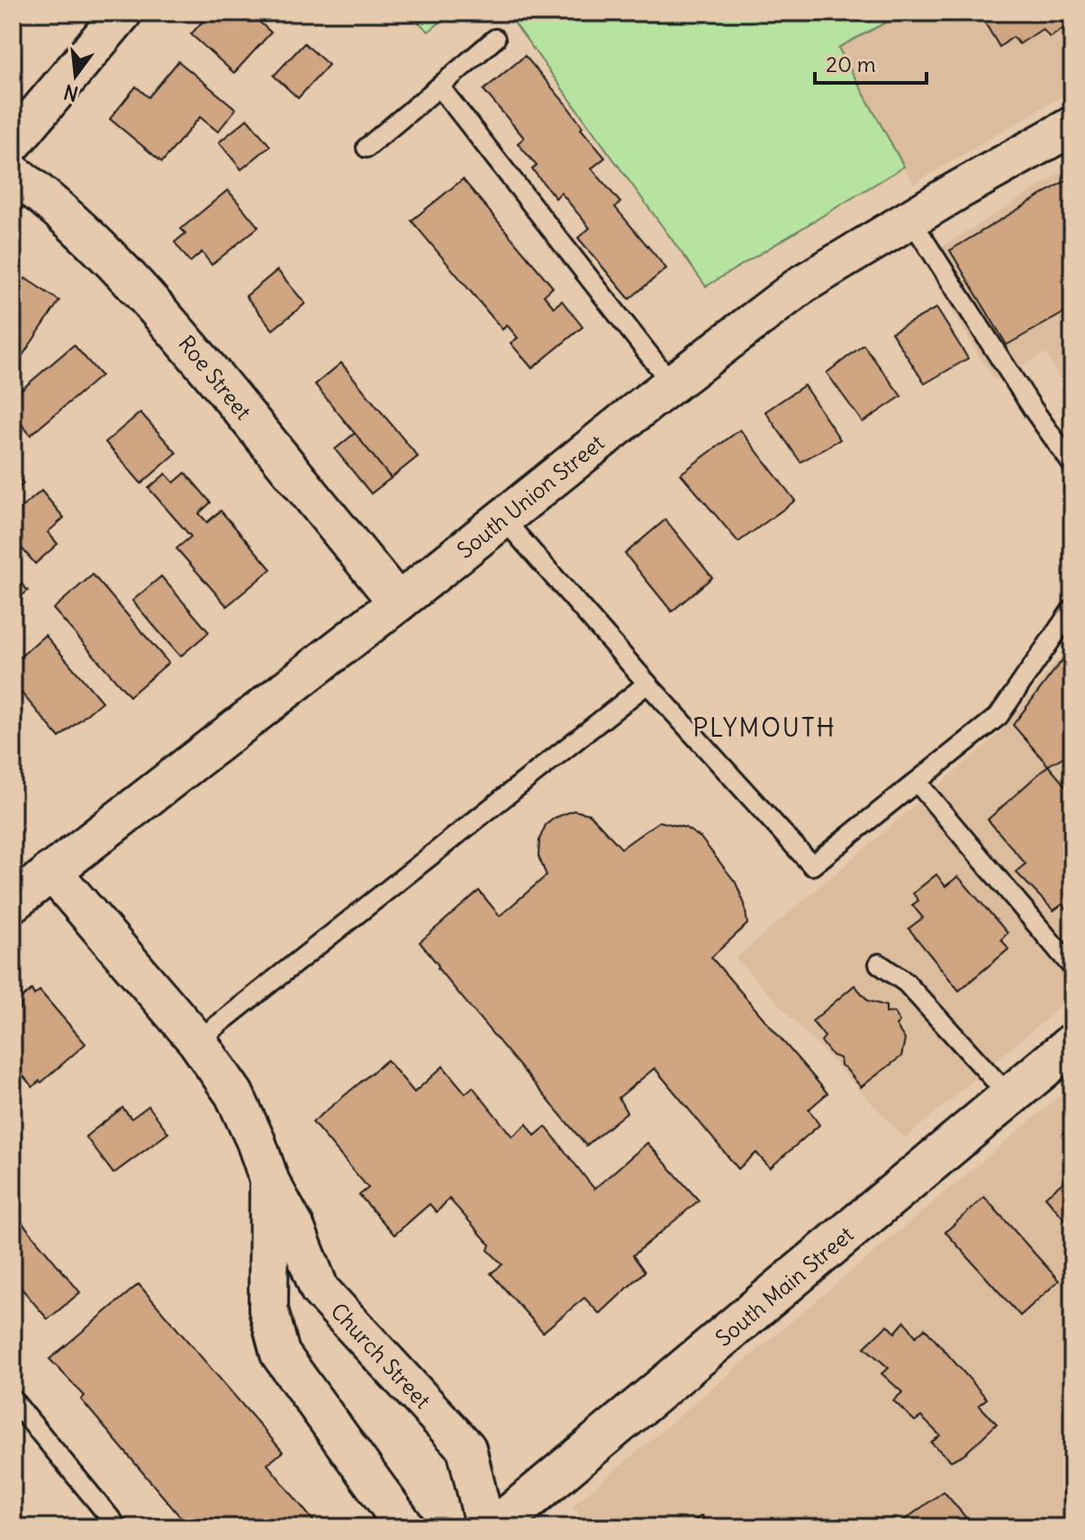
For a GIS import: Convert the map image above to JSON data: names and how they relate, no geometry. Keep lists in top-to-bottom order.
{
  "streets": {
    "main road": ["South Main Street"],
    "street": ["Roe Street", "South Union Street", "Church Street"]
  },
  "crossings": [
    ["Roe Street", "South Union Street"],
    ["South Union Street", "Church Street"]
  ],
  "districts": ["PLYMOUTH"],
  "scale_bar": "20 m",
  "north": "bottom"
}
